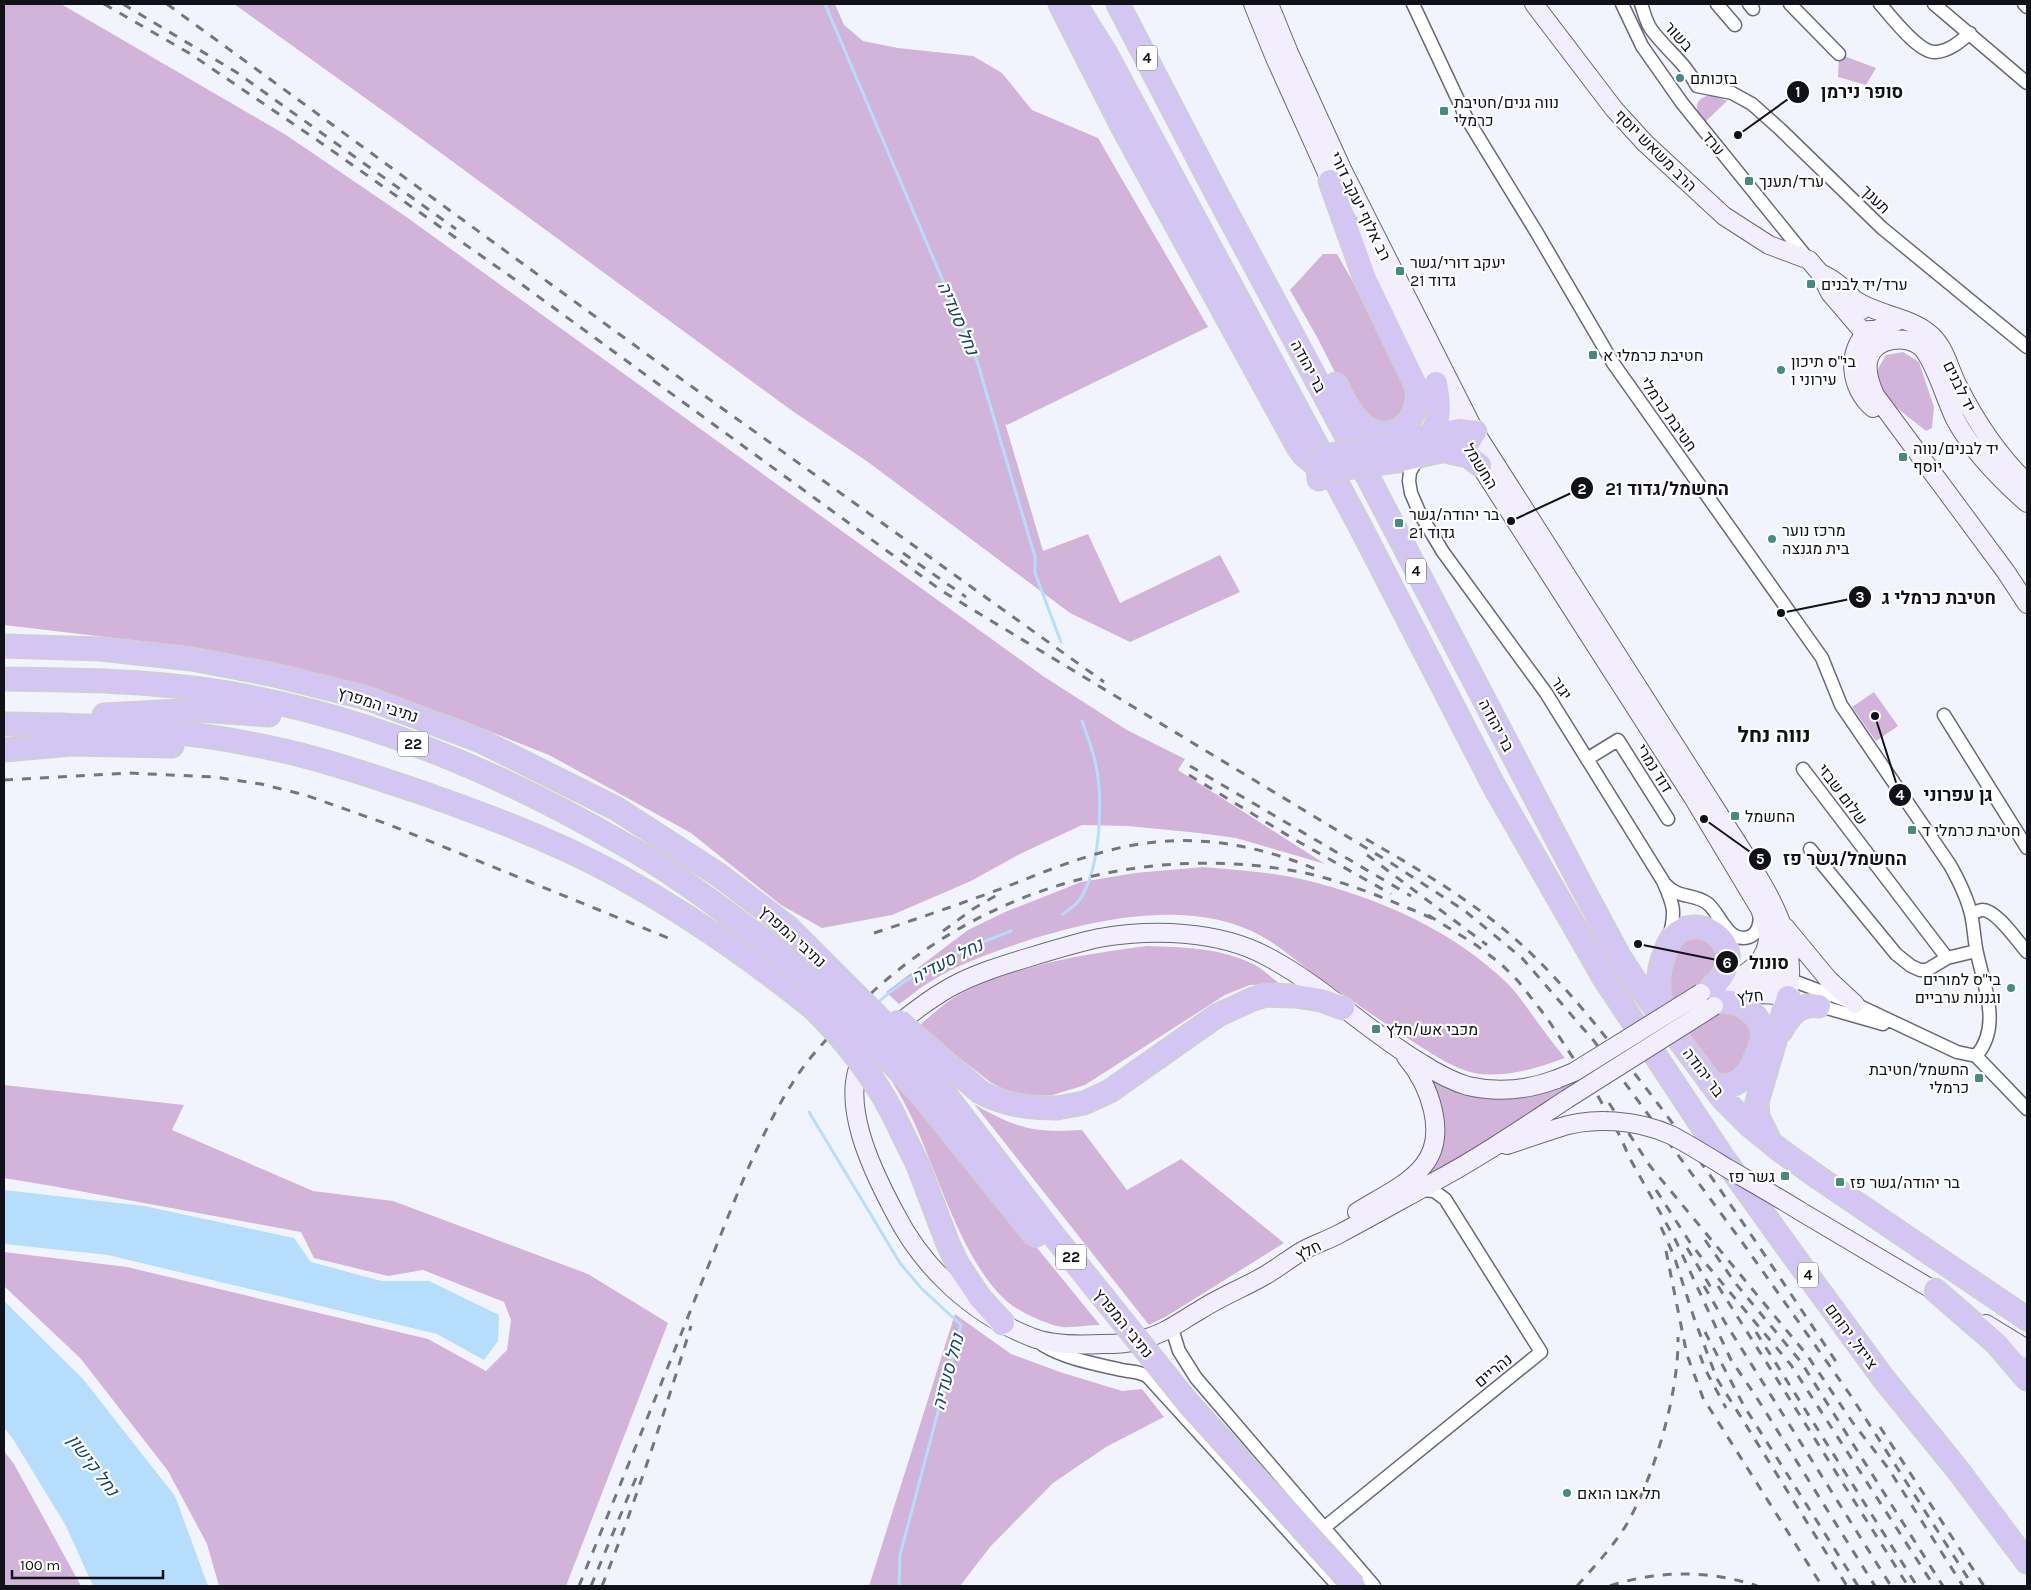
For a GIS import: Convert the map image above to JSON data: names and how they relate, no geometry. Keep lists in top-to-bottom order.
{
  "streets": {
    "highway": [
      "4",
      "בר יהודה",
      "נתיבי המפרץ",
      "22",
      "צייזל, ירוחם"
    ],
    "street": [
      "בשור",
      "ערד",
      "הרב משאש יוסף",
      "תענך",
      "רב אלוף יעקב דורי",
      "יד לבנים",
      "חטיבת כרמלי",
      "החשמל",
      "יגור",
      "דוד נמרי",
      "שלום שבזי",
      "חלץ",
      "נהריים"
    ]
  },
  "crossings": [
    ["בשור", "תענך"],
    ["ערד", "הרב משאש יוסף"],
    ["ערד", "יד לבנים"],
    ["רב אלוף יעקב דורי", "החשמל"],
    ["בר יהודה", "צייזל, ירוחם"],
    ["החשמל", "חלץ"],
    ["יגור", "דוד נמרי"]
  ],
  "districts": ["נווה נחל"],
  "water": ["נחל סעדיה", "נחל קישון"],
  "places": {
    "other": [
      "בזכותם",
      "סופר נירמן",
      "בי\"ס תיכון עירוני ו",
      "החשמל/גדוד 21",
      "מרכז נוער בית מגנצה",
      "חטיבת כרמלי ג",
      "גן עפרוני",
      "החשמל/גשר פז",
      "סונול",
      "בי\"ס למורים וגננות ערביים",
      "תל אבו הואם"
    ],
    "transit": [
      "נווה גנים/חטיבת כרמלי",
      "ערד/תענך",
      "יעקב דורי/גשר גדוד 21",
      "ערד/יד לבנים",
      "חטיבת כרמלי א",
      "יד לבנים/נווה יוסף",
      "בר יהודה/גשר גדוד 21",
      "החשמל",
      "חטיבת כרמלי ד",
      "מכבי אש/חלץ",
      "החשמל/חטיבת כרמלי",
      "גשר פז",
      "בר יהודה/גשר פז"
    ]
  },
  "scale_bar": "100 m"
}
